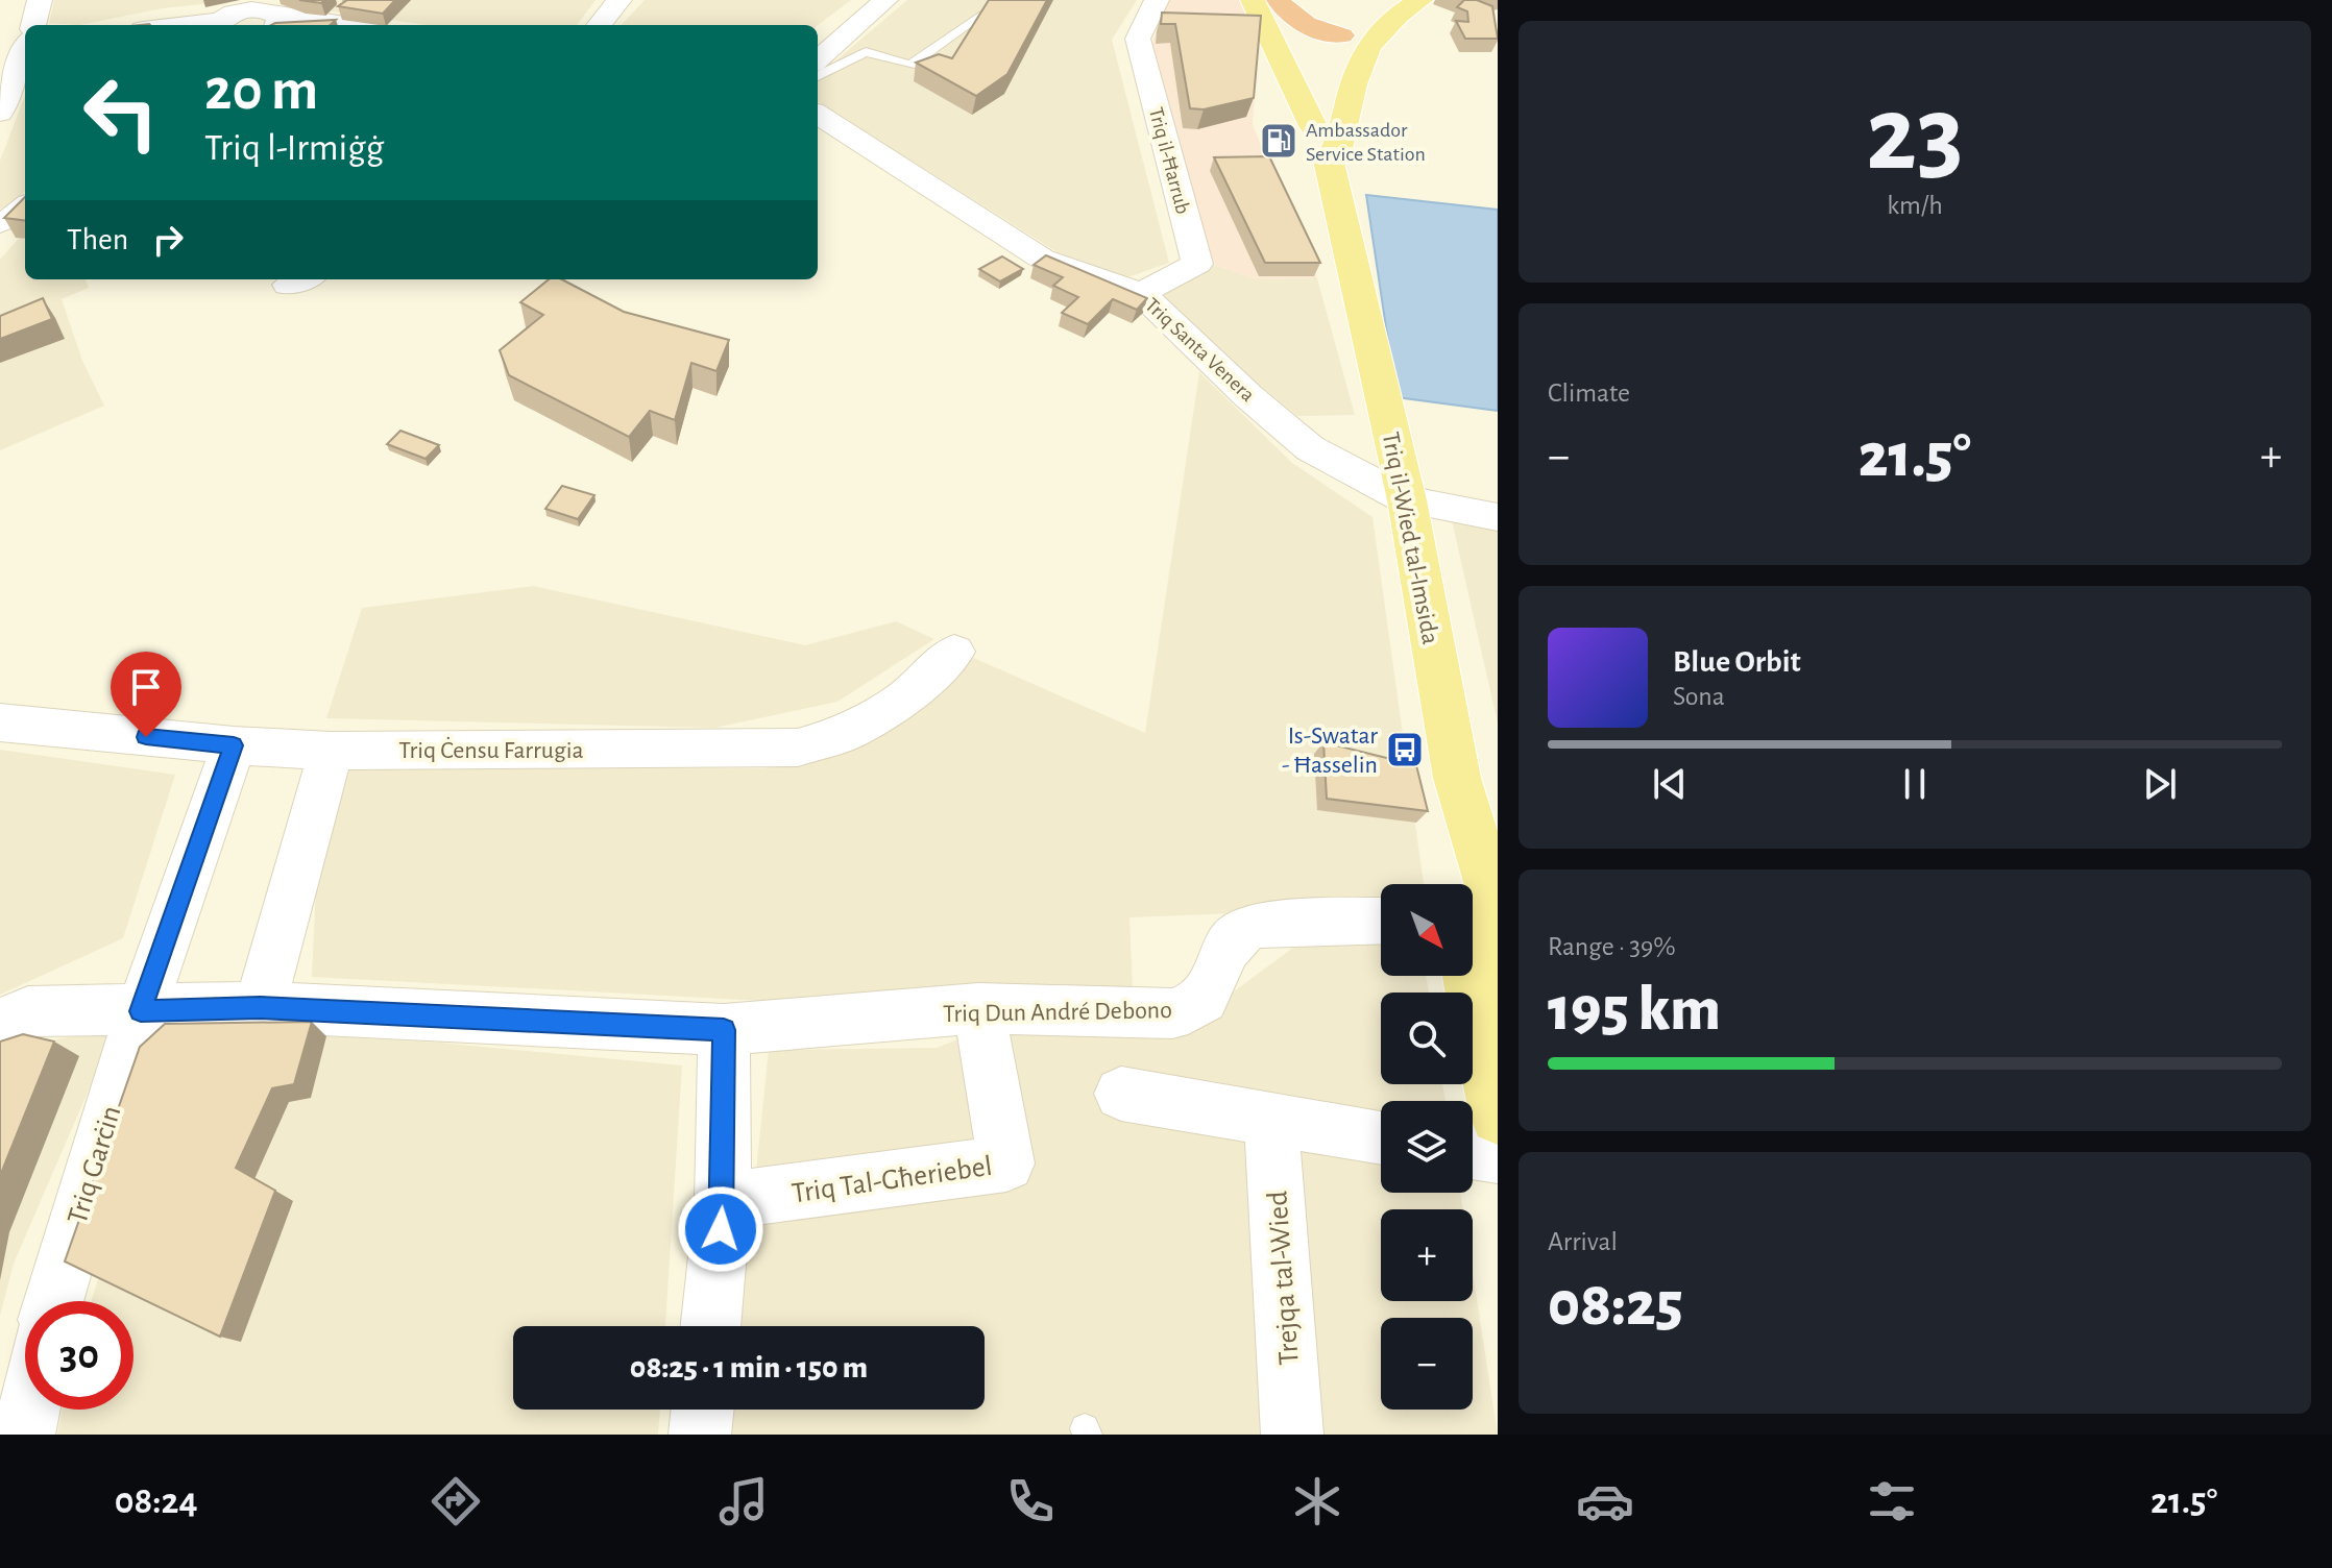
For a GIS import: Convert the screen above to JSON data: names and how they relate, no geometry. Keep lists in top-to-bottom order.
{
  "streets": {
    "main road": ["Triq il-Wied tal-Imsida"],
    "street": [
      "Triq il-Ħarrub",
      "Triq Santa Venera",
      "Triq Ċensu Farrugia",
      "Triq Dun André Debono",
      "Triq Garċin",
      "Triq Tal-Għeriebel",
      "Trejqa tal-Wied"
    ]
  },
  "crossings": [
    ["Triq il-Ħarrub", "Triq Santa Venera"],
    ["Triq Santa Venera", "Triq il-Wied tal-Imsida"],
    ["Triq Ċensu Farrugia", "Triq Garċin"],
    ["Triq Dun André Debono", "Triq Garċin"],
    ["Triq Dun André Debono", "Triq Tal-Għeriebel"]
  ],
  "places": {
    "fuel station": ["Ambassador Service Station"],
    "bus stop": ["Is-Swatar - Ħasselin"]
  },
  "north": "bottom right",
  "page": {
    "tile": [
      ["23", "km/h"],
      "Climate",
      ["Range · 39%", "195 km"],
      ["Arrival", "08:25"]
    ],
    "turn": ["20 m", "Triq l-Irmiġġ"],
    "then": "Then",
    "heat": ["−", "21.5°", "+"],
    "song": ["Blue Orbit", "Sona"],
    "map_buttons": ["+", "−"],
    "limit": "30",
    "trip": "08:25 · 1 min · 150 m",
    "tabs": ["08:24", "21.5°"]
  }
}
